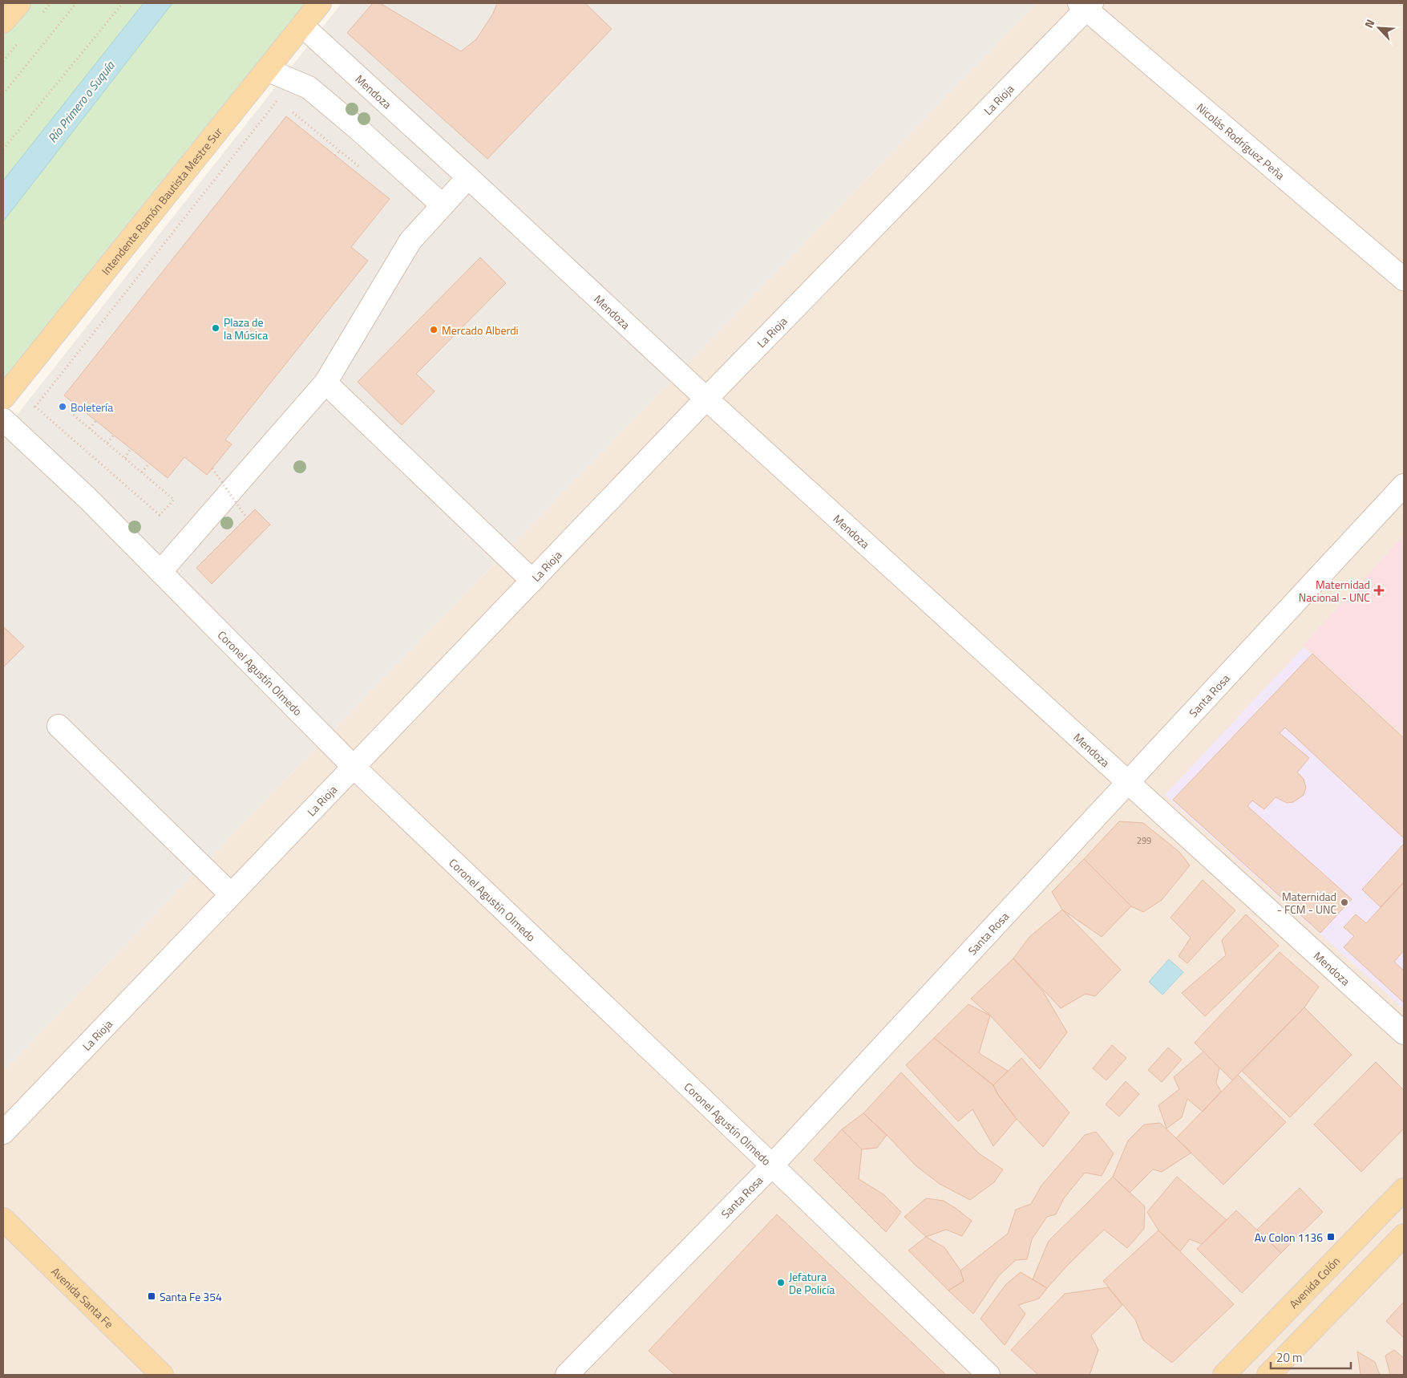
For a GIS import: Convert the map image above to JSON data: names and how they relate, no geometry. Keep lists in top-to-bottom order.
{
  "streets": {
    "main road": ["Intendente Ramón Bautista Mestre Sur", "Avenida Colón", "Avenida Santa Fe"],
    "street": [
      "Mendoza",
      "La Rioja",
      "Nicolás Rodríguez Peña",
      "Coronel Agustín Olmedo",
      "Santa Rosa"
    ]
  },
  "crossings": [
    ["Mendoza", "La Rioja"],
    ["Mendoza", "Intendente Ramón Bautista Mestre Sur"],
    ["Mendoza", "Santa Rosa"],
    ["La Rioja", "Nicolás Rodríguez Peña"],
    ["La Rioja", "Coronel Agustín Olmedo"],
    ["Coronel Agustín Olmedo", "Santa Rosa"]
  ],
  "water": ["Río Primero o Suquía"],
  "places": {
    "other": [
      "Plaza de la Música",
      "Mercado Alberdi",
      "Boletería",
      "Maternidad - FCM - UNC",
      "Jefatura De Policía"
    ],
    "health": ["Maternidad Nacional - UNC"],
    "transit": ["Av Colon 1136", "Santa Fe 354"]
  },
  "house_numbers": ["299"],
  "scale_bar": "20 m",
  "north": "top left"
}
